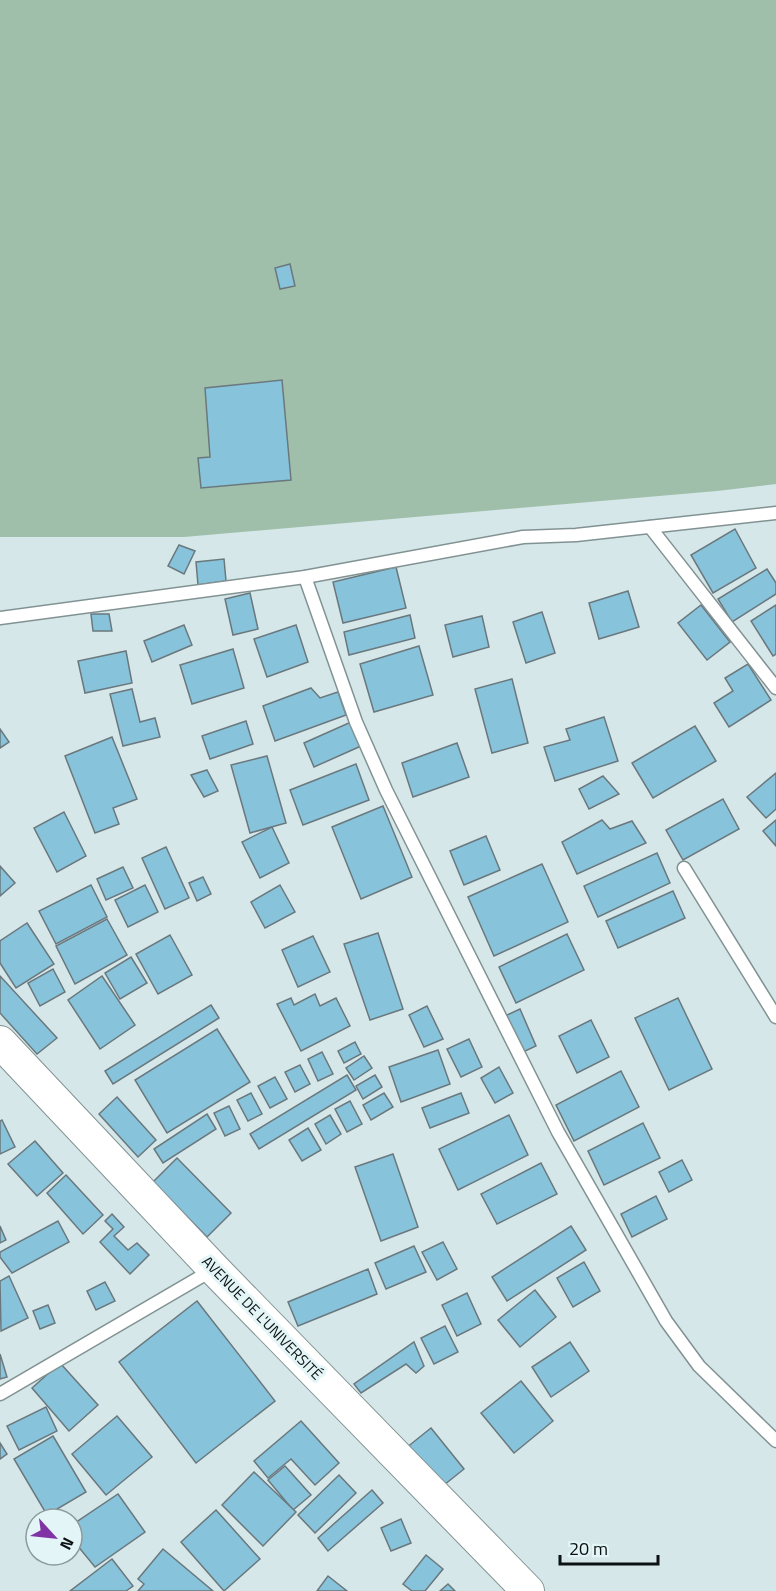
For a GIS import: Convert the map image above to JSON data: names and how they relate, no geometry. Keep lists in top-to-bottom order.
{
  "streets": {
    "street": ["AVENUE DE L'UNIVERSITÉ"]
  },
  "scale_bar": "20 m",
  "north": "bottom right"
}
